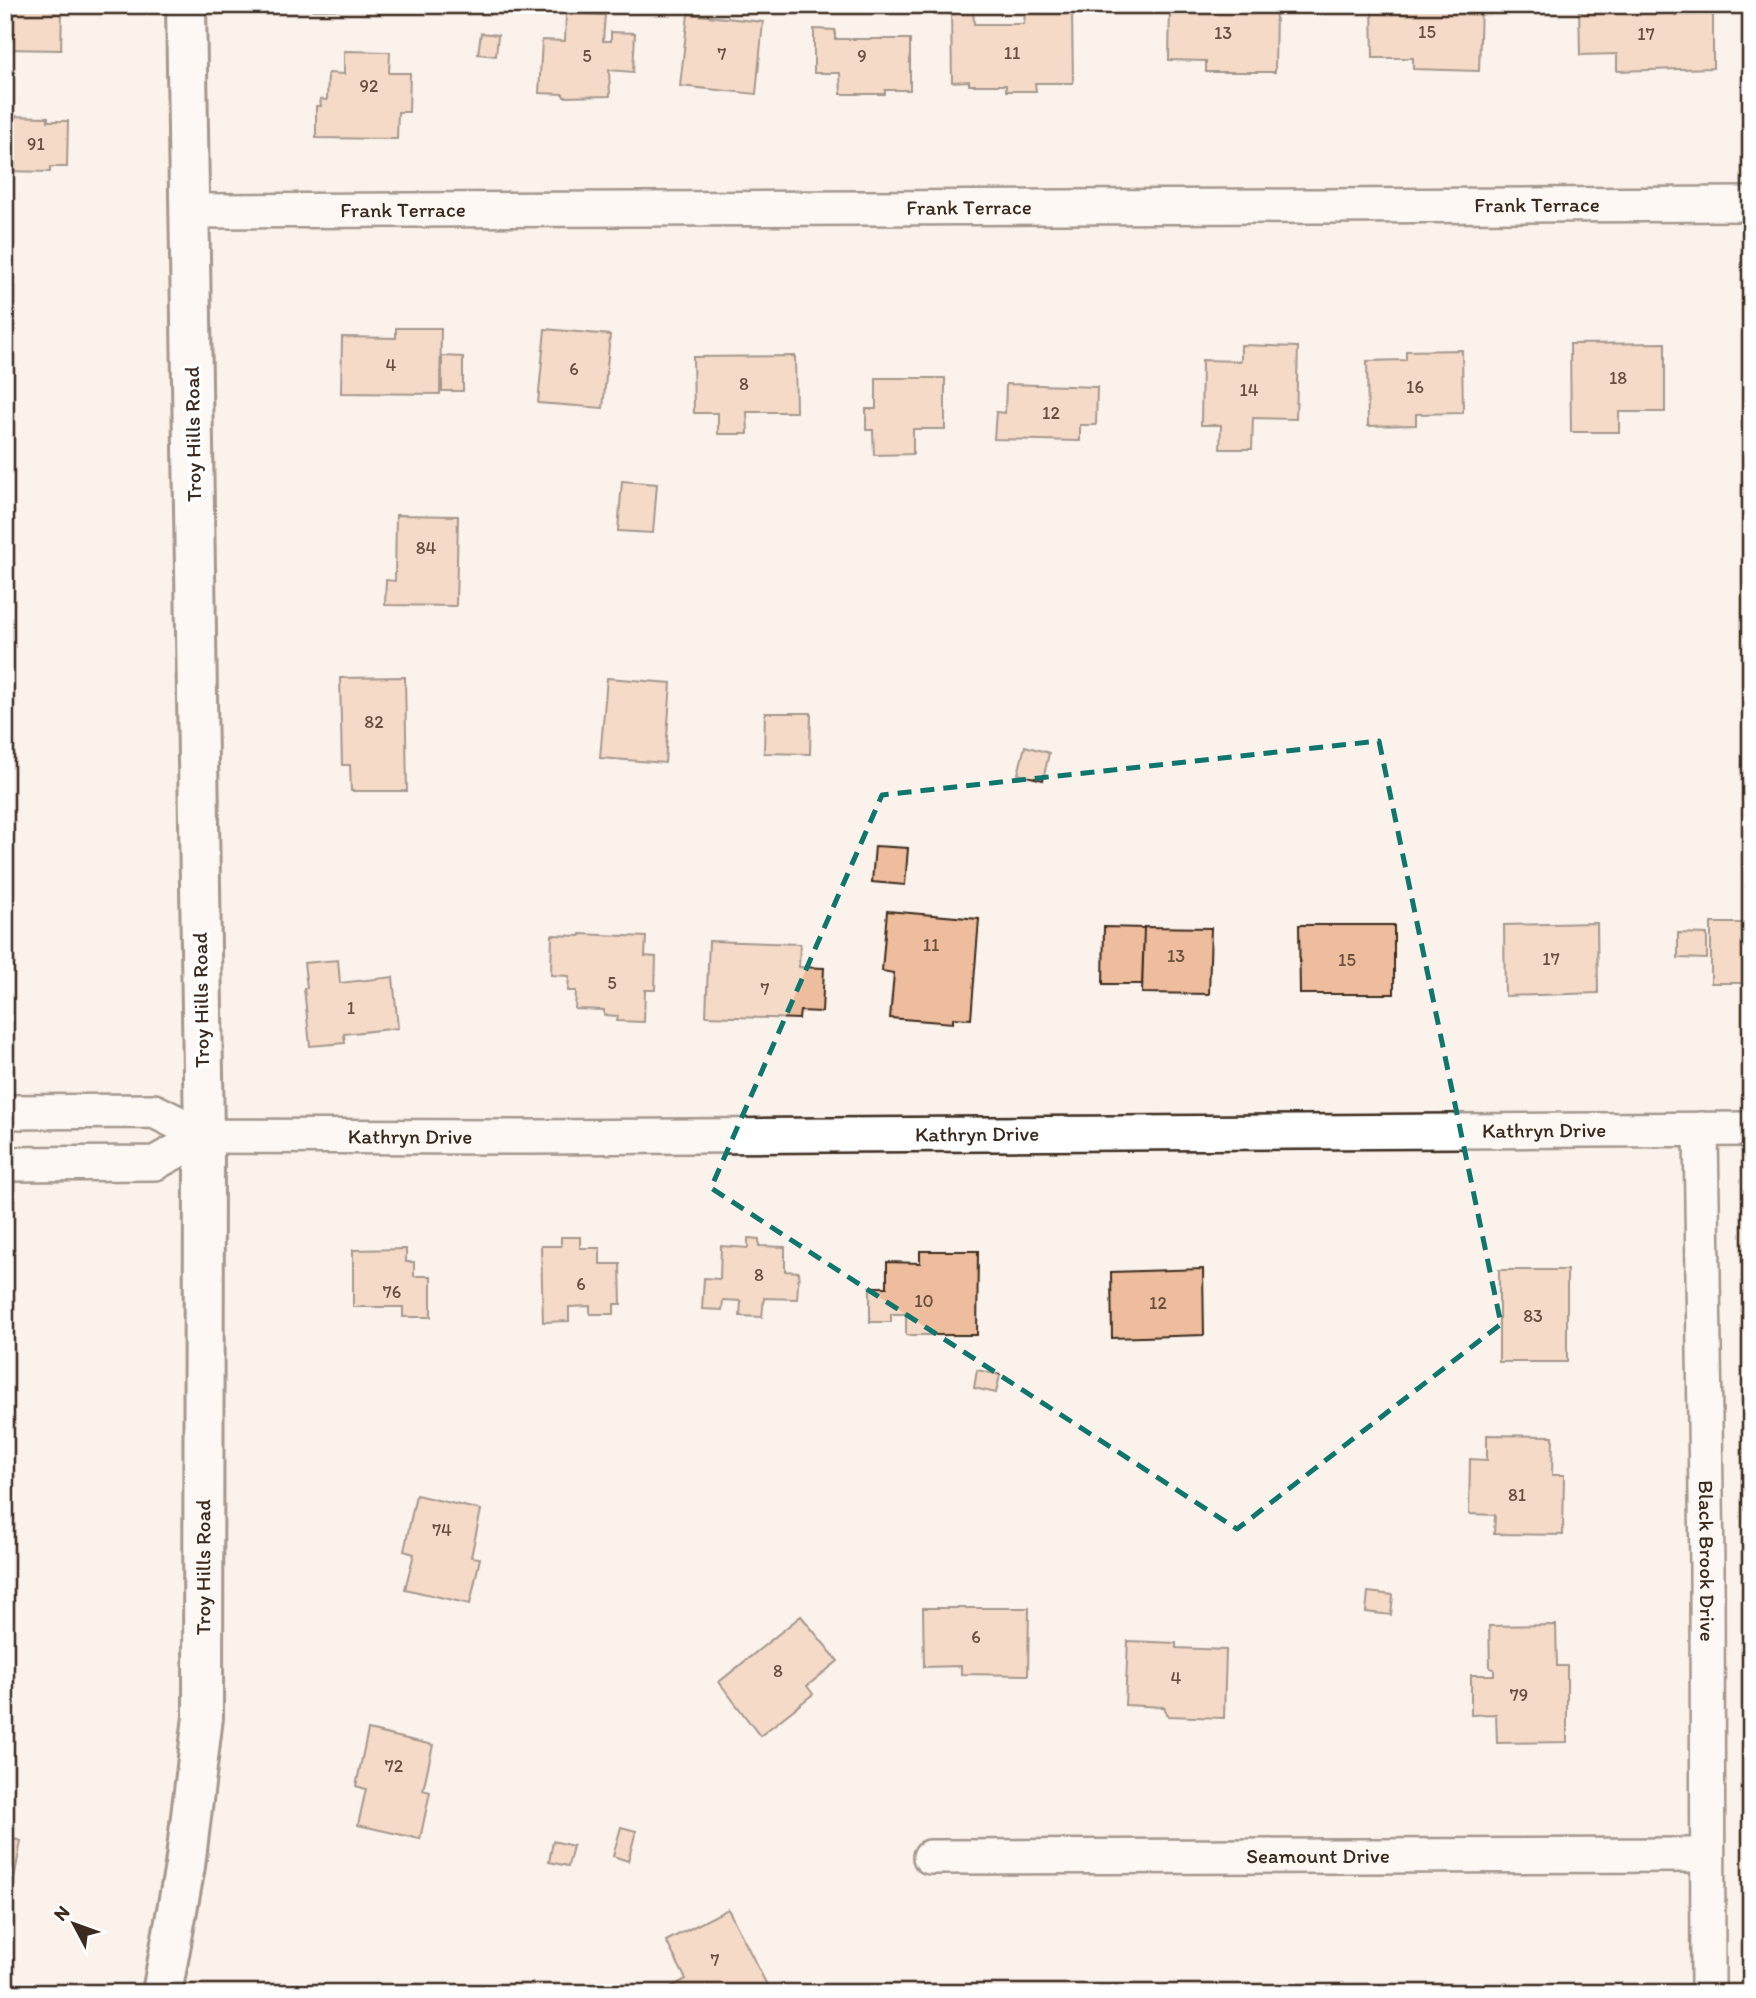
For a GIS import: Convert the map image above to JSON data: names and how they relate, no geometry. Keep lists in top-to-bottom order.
{
  "streets": {
    "main road": ["Troy Hills Road"],
    "street": [
      "Frank Terrace",
      "Kathryn Drive",
      "Black Brook Drive",
      "Seamount Drive"
    ]
  },
  "crossings": [
    ["Frank Terrace", "Troy Hills Road"],
    ["Troy Hills Road", "Kathryn Drive"],
    ["Kathryn Drive", "Black Brook Drive"],
    ["Black Brook Drive", "Seamount Drive"]
  ],
  "house_numbers": [
    "15",
    "13",
    "17",
    "11",
    "7",
    "5",
    "9",
    "92",
    "91",
    "4",
    "6",
    "18",
    "8",
    "16",
    "14",
    "12",
    "84",
    "82",
    "11",
    "13",
    "17",
    "15",
    "5",
    "7",
    "1",
    "8",
    "6",
    "76",
    "10",
    "12",
    "83",
    "81",
    "74",
    "6",
    "8",
    "4",
    "79",
    "72",
    "7"
  ],
  "north": "top left"
}
